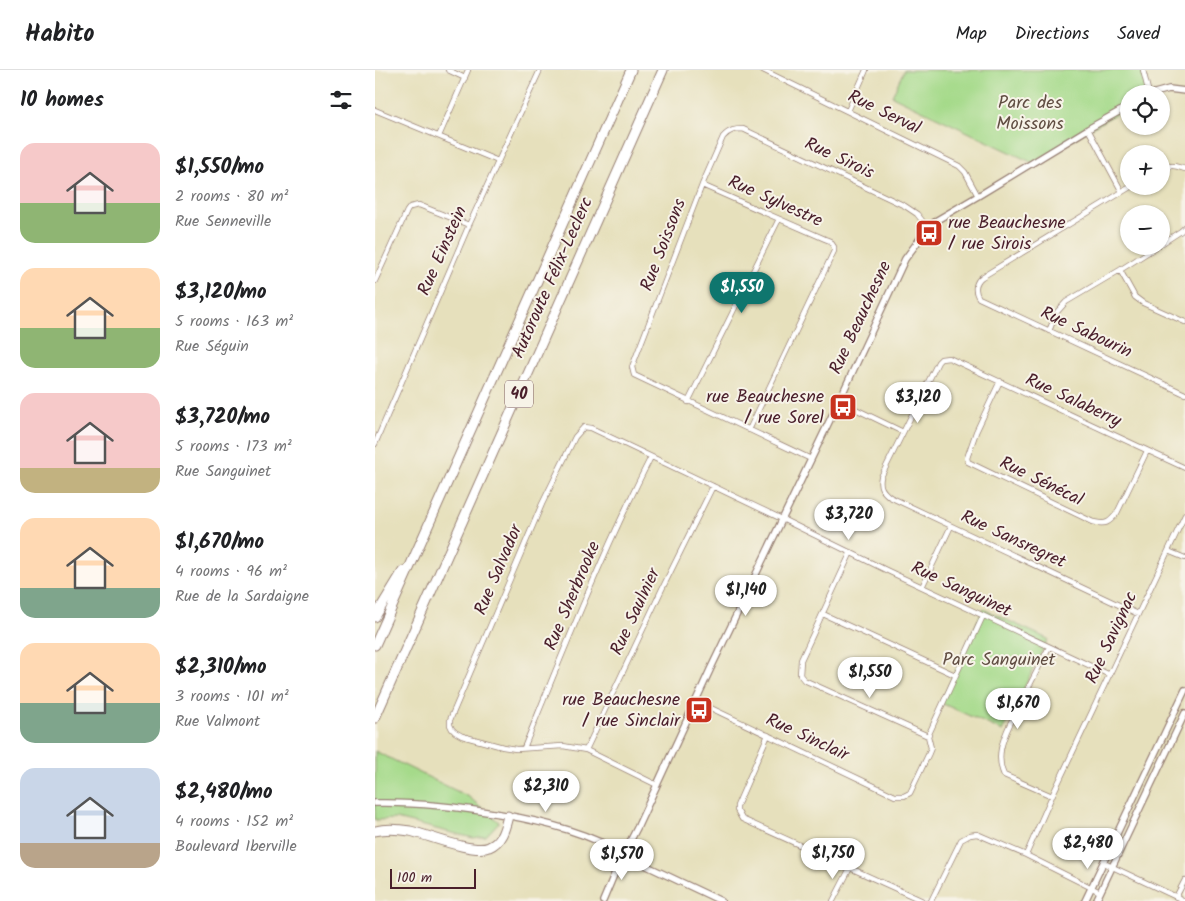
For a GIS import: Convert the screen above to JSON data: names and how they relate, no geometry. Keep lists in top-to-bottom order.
{
  "streets": {
    "highway": ["Autoroute Félix-Leclerc", "40"],
    "street": [
      "Rue Serval",
      "Rue Sirois",
      "Rue Sylvestre",
      "Rue Soissons",
      "Rue Einstein",
      "Rue Beauchesne",
      "Rue Sabourin",
      "Rue Salaberry",
      "Rue Sénécal",
      "Rue Sansregret",
      "Rue Salvador",
      "Rue Sanguinet",
      "Rue Sherbrooke",
      "Rue Saulnier",
      "Rue Savignac",
      "Rue Sinclair"
    ]
  },
  "crossings": [
    ["Rue Serval", "Rue Beauchesne"],
    ["Rue Sirois", "Rue Soissons"],
    ["Rue Sirois", "Rue Beauchesne"],
    ["Rue Sylvestre", "Rue Soissons"],
    ["Rue Beauchesne", "Rue Sanguinet"],
    ["Rue Beauchesne", "Rue Sinclair"],
    ["Rue Salaberry", "Rue Sénécal"],
    ["Rue Salaberry", "Rue Sansregret"],
    ["Rue Sansregret", "Rue Savignac"],
    ["Rue Salvador", "Rue Sanguinet"],
    ["Rue Salvador", "Rue Sherbrooke"],
    ["Rue Sanguinet", "Rue Sherbrooke"],
    ["Rue Sanguinet", "Rue Saulnier"],
    ["Rue Sanguinet", "Rue Savignac"]
  ],
  "parks": ["Parc des Moissons", "Parc Sanguinet"],
  "places": {
    "bus stop": ["rue Beauchesne / rue Sirois", "rue Beauchesne / rue Sorel", "rue Beauchesne / rue Sinclair"]
  },
  "scale_bar": "100 m",
  "page": {
    "header": "Habito",
    "nav": ["Map", "Directions", "Saved"],
    "heading": "10 homes",
    "map_buttons": ["+", "−"],
    "list": [
      {
        "name": "$1,550/mo",
        "note": "2 rooms · 80 m² · Rue Senneville"
      },
      {
        "name": "$3,120/mo",
        "note": "5 rooms · 163 m² · Rue Séguin"
      },
      {
        "name": "$3,720/mo",
        "note": "5 rooms · 173 m² · Rue Sanguinet"
      },
      {
        "name": "$1,670/mo",
        "note": "4 rooms · 96 m² · Rue de la Sardaigne"
      },
      {
        "name": "$2,310/mo",
        "note": "3 rooms · 101 m² · Rue Valmont"
      },
      {
        "name": "$2,480/mo",
        "note": "4 rooms · 152 m² · Boulevard Iberville"
      }
    ],
    "price": [
      "$1,550",
      "$3,120",
      "$3,720",
      "$1,140",
      "$1,550",
      "$1,670",
      "$2,310",
      "$2,480",
      "$1,750",
      "$1,570"
    ],
    "scale": "100 m"
  }
}
